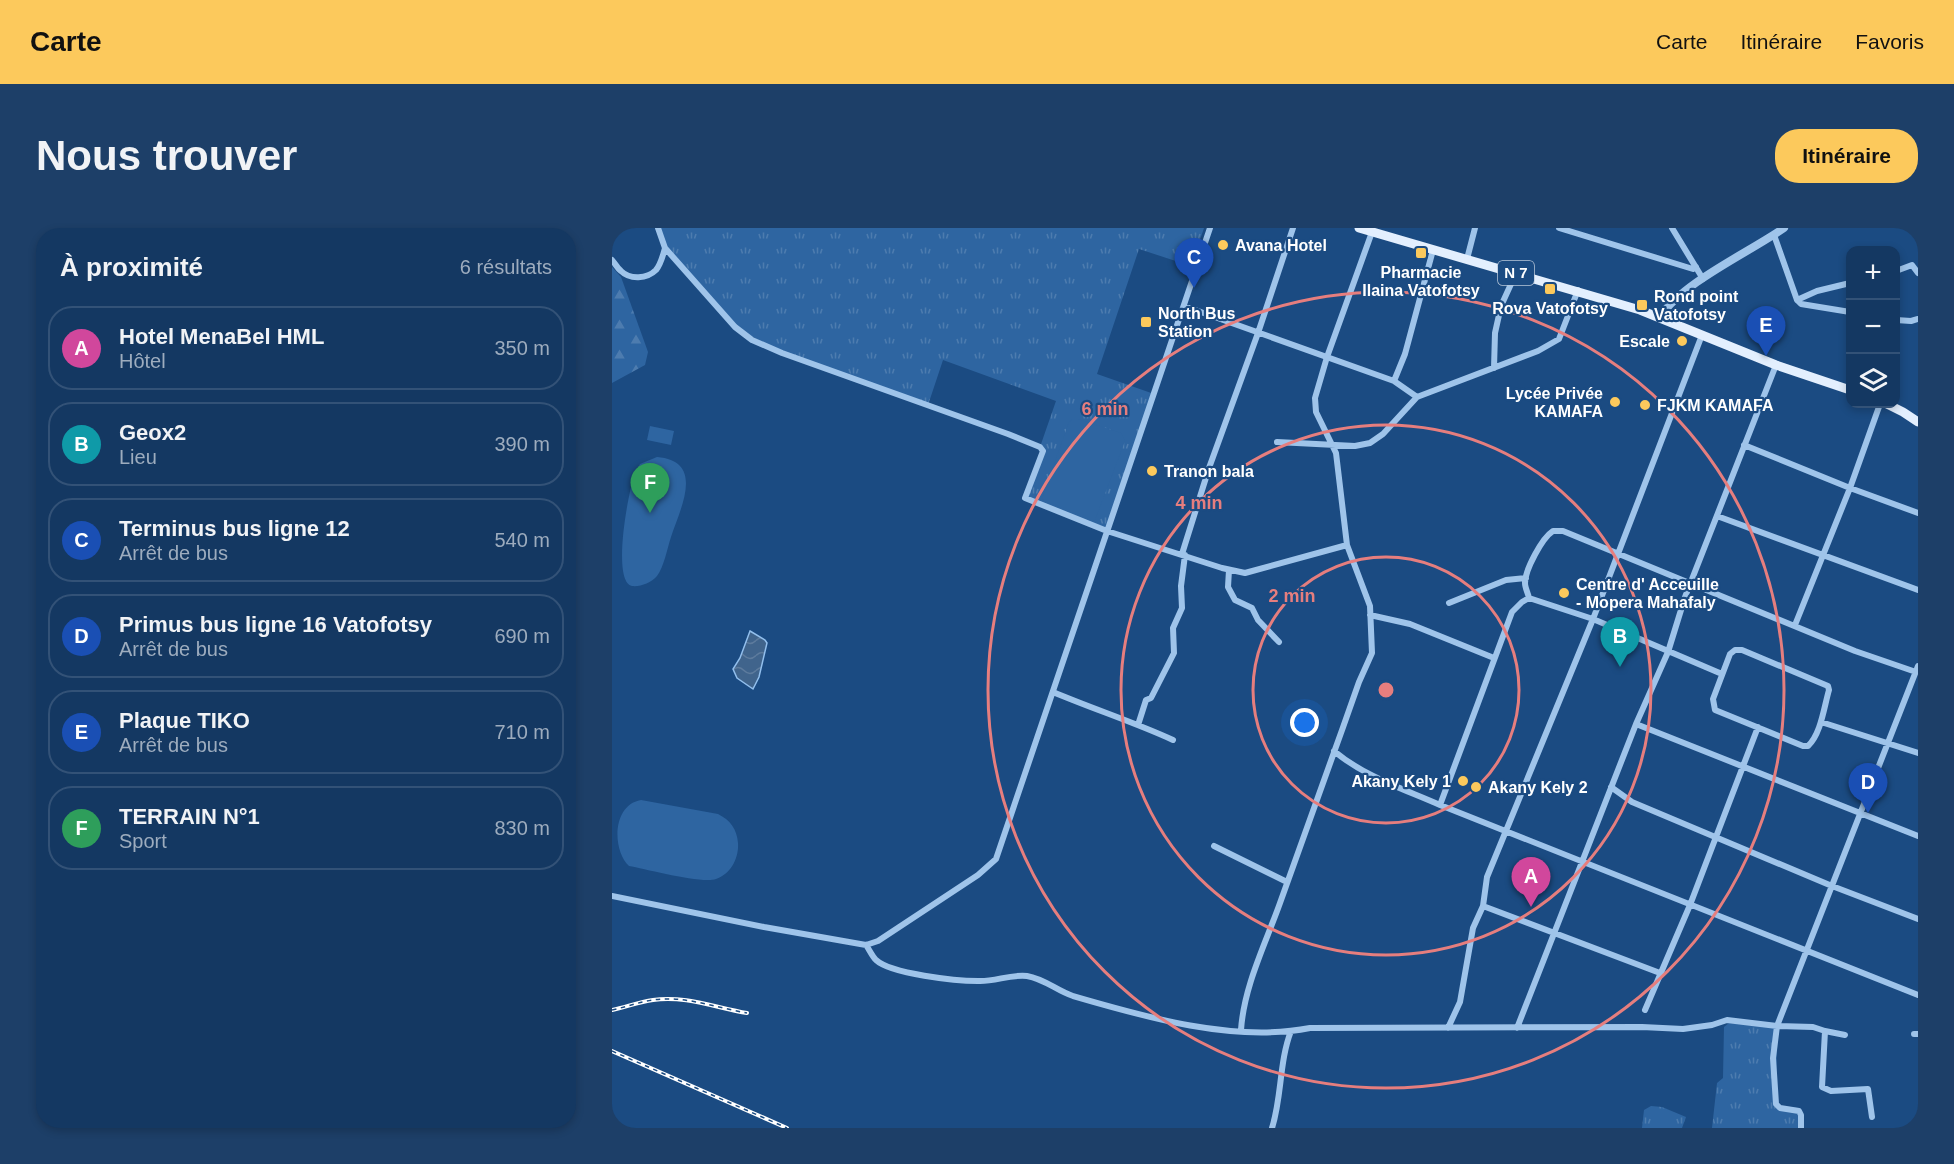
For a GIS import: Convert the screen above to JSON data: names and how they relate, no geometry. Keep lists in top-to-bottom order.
{
  "streets": {
    "main road": ["N 7"]
  },
  "places": {
    "other": [
      "Avana Hotel",
      "Escale",
      "Lycée Privée KAMAFA",
      "FJKM KAMAFA",
      "Tranon bala",
      "Centre d' Acceuille - Mopera Mahafaly",
      "Akany Kely 1",
      "Akany Kely 2"
    ],
    "transit": [
      "Pharmacie Ilaina Vatofotsy",
      "Rova Vatofotsy",
      "Rond point Vatofotsy",
      "North Bus Station"
    ]
  },
  "page": {
    "header": "Carte",
    "nav": ["Carte", "Itinéraire", "Favoris"],
    "buttons": "Itinéraire",
    "title": "Nous trouver",
    "heading": ["À proximité", "6 résultats"],
    "pins": [
      "C",
      "E",
      "F",
      "B",
      "D",
      "A"
    ],
    "map_buttons": ["+", "−"],
    "list": [
      {
        "mark": "A",
        "name": "Hotel MenaBel HML",
        "note": "Hôtel",
        "value": "350 m"
      },
      {
        "mark": "B",
        "name": "Geox2",
        "note": "Lieu",
        "value": "390 m"
      },
      {
        "mark": "C",
        "name": "Terminus bus ligne 12",
        "note": "Arrêt de bus",
        "value": "540 m"
      },
      {
        "mark": "D",
        "name": "Primus bus ligne 16 Vatofotsy",
        "note": "Arrêt de bus",
        "value": "690 m"
      },
      {
        "mark": "E",
        "name": "Plaque TIKO",
        "note": "Arrêt de bus",
        "value": "710 m"
      },
      {
        "mark": "F",
        "name": "TERRAIN N°1",
        "note": "Sport",
        "value": "830 m"
      }
    ]
  },
  "rings": ["6 min", "4 min", "2 min"]
}
